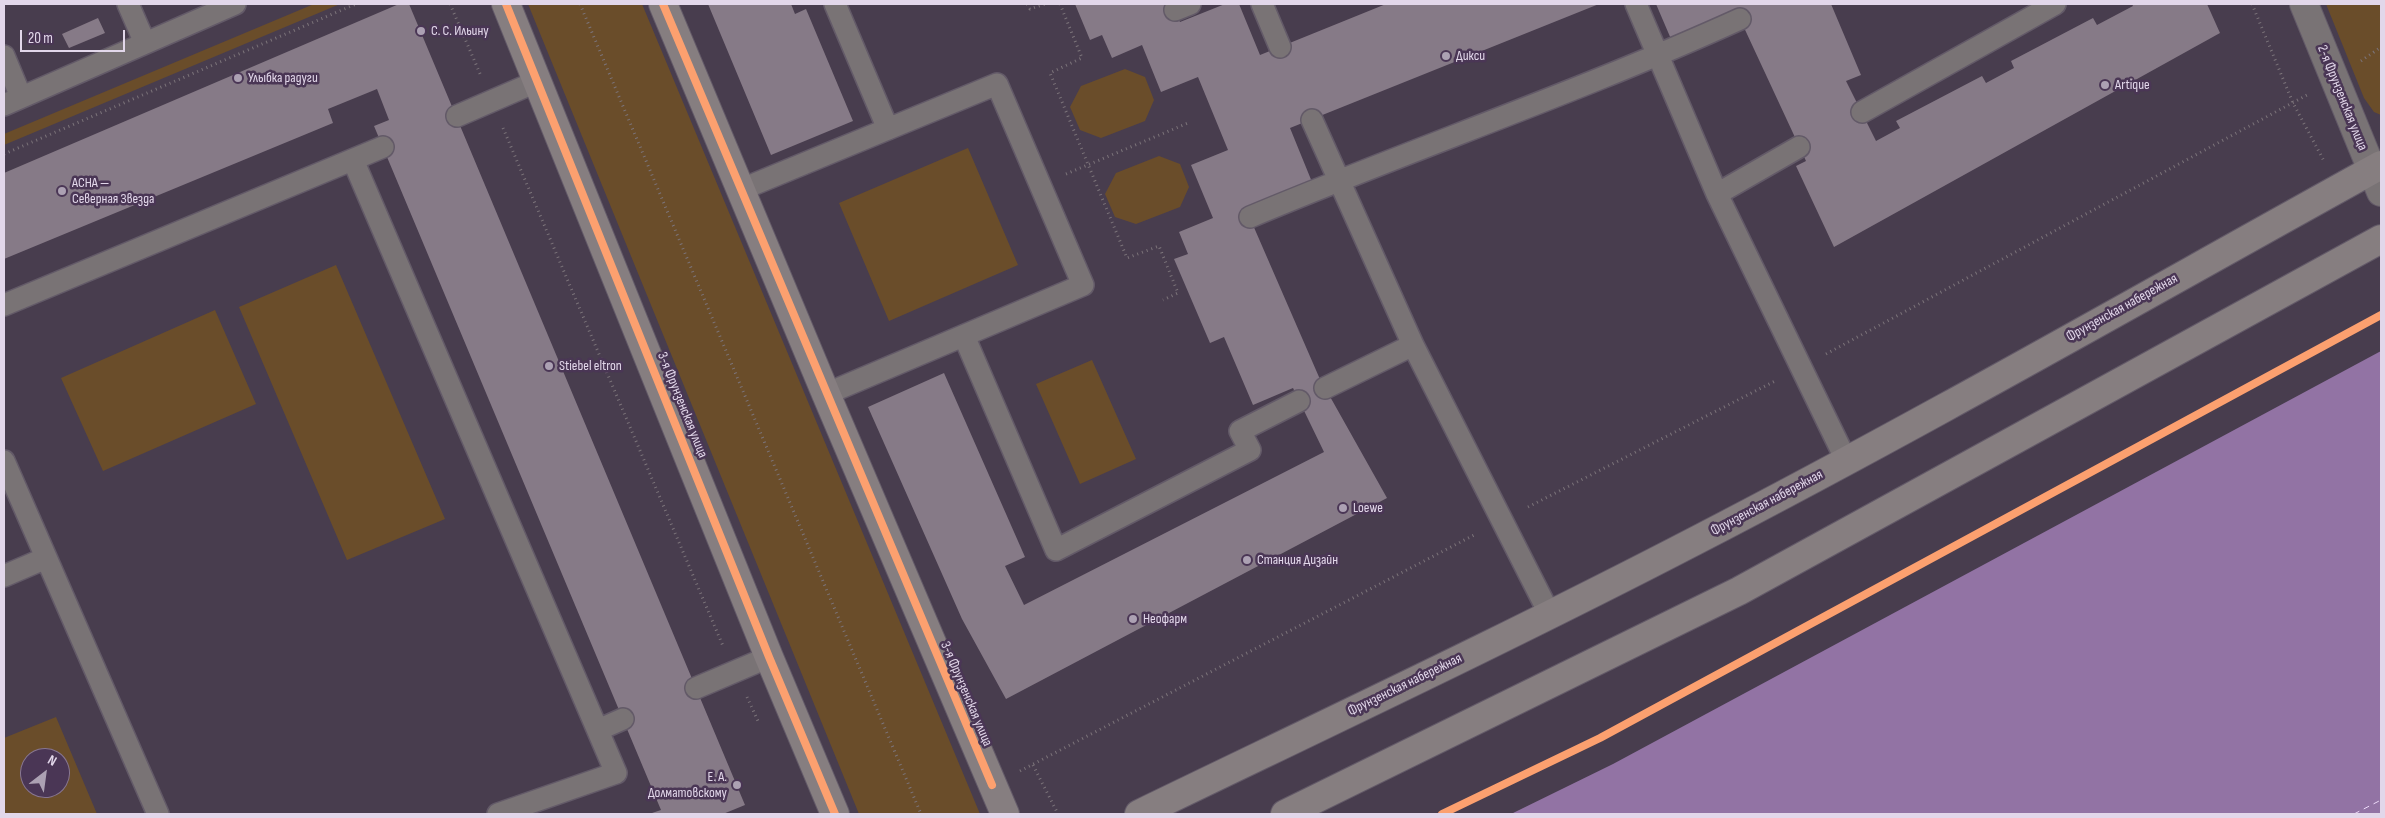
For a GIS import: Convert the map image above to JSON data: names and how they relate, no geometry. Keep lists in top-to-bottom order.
{
  "streets": {
    "main road": ["Фрунзенская набережная", "3-я Фрунзенская улица"],
    "street": ["2-я Фрунзенская улица"]
  },
  "crossings": [
    ["2-я Фрунзенская улица", "Фрунзенская набережная"]
  ],
  "places": [
    "С. С. Ильину",
    "Дикси",
    "Улыбка радуги",
    "Artique",
    "АСНА — Северная Звезда",
    "Stiebel eltron",
    "Loewe",
    "Станция Дизайн",
    "Неофарм",
    "Е. А. Долматовскому"
  ],
  "scale_bar": "20 m",
  "north": "top right"
}
